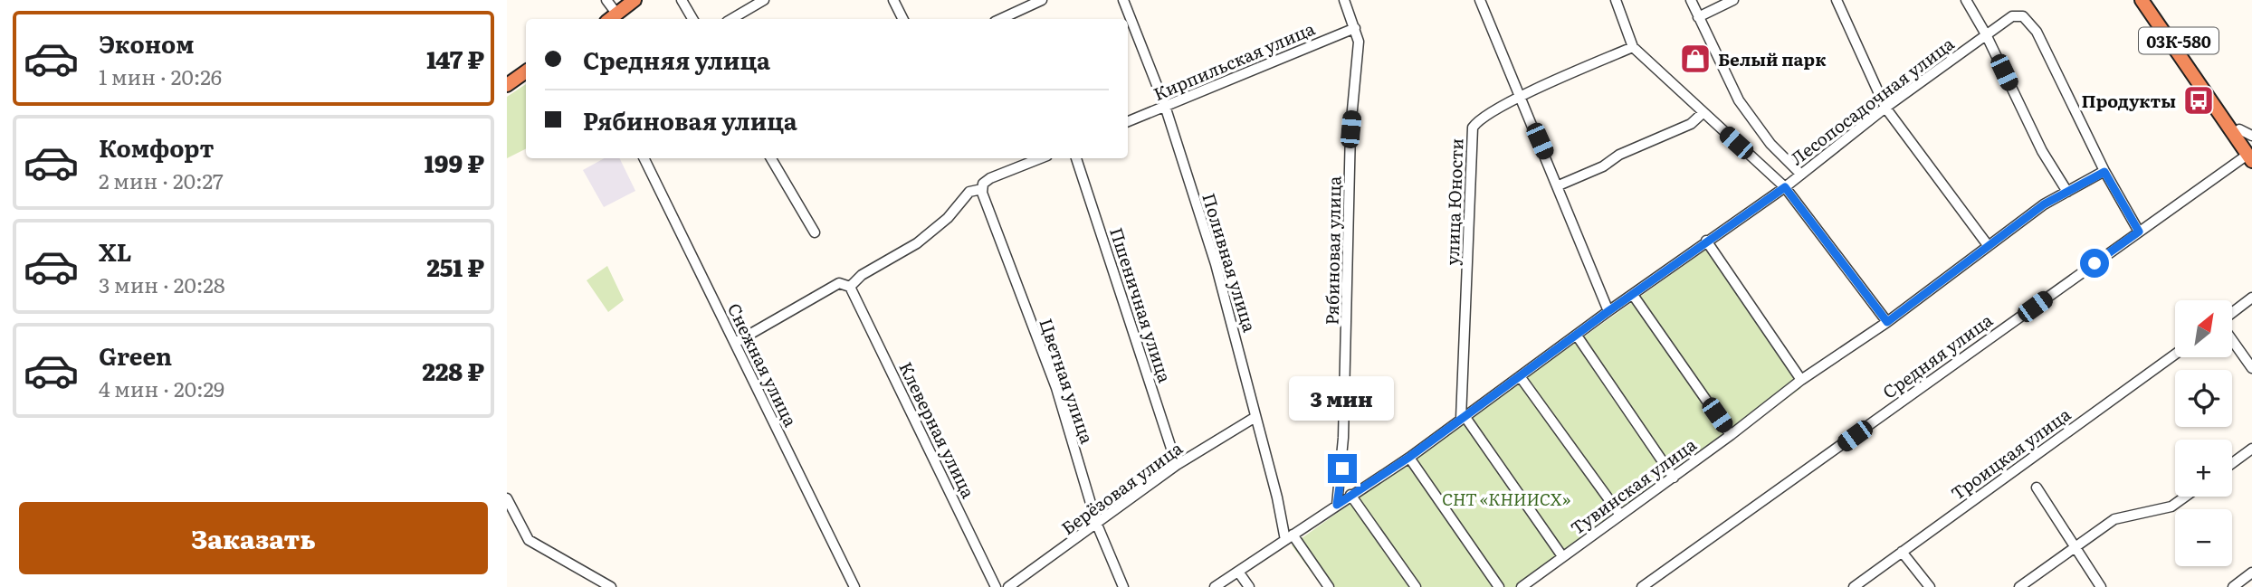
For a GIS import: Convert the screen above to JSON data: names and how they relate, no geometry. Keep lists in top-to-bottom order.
{
  "streets": {
    "highway": ["03К-580"],
    "street": [
      "Кирпильская улица",
      "Лесопосадочная улица",
      "улица Юности",
      "Рябиновая улица",
      "Поливная улица",
      "Пшеничная улица",
      "Средняя улица",
      "Снежная улица",
      "Цветная улица",
      "Клеверная улица",
      "Троицкая улица",
      "Тувинская улица",
      "Берёзовая улица"
    ]
  },
  "crossings": [
    ["03К-580", "Средняя улица"],
    ["Кирпильская улица", "Рябиновая улица"],
    ["Кирпильская улица", "Поливная улица"],
    ["Лесопосадочная улица", "улица Юности"],
    ["Лесопосадочная улица", "Рябиновая улица"],
    ["Лесопосадочная улица", "Поливная улица"],
    ["Лесопосадочная улица", "Тувинская улица"],
    ["Поливная улица", "Берёзовая улица"],
    ["Пшеничная улица", "Берёзовая улица"],
    ["Цветная улица", "Берёзовая улица"]
  ],
  "parks": ["СНТ «КНИИСХ»"],
  "places": {
    "shop": ["Белый парк"],
    "bus stop": ["Продукты"]
  },
  "north": "top right",
  "page": {
    "list": [
      {
        "name": "Эконом",
        "note": "1 мин · 20:26",
        "value": "147 ₽"
      },
      {
        "name": "Комфорт",
        "note": "2 мин · 20:27",
        "value": "199 ₽"
      },
      {
        "name": "XL",
        "note": "3 мин · 20:28",
        "value": "251 ₽"
      },
      {
        "name": "Green",
        "note": "4 мин · 20:29",
        "value": "228 ₽"
      }
    ],
    "banner": ["Средняя улица", "Рябиновая улица"],
    "map_buttons": ["+", "−"],
    "bubble": "3 мин",
    "buttons": "Заказать"
  }
}
